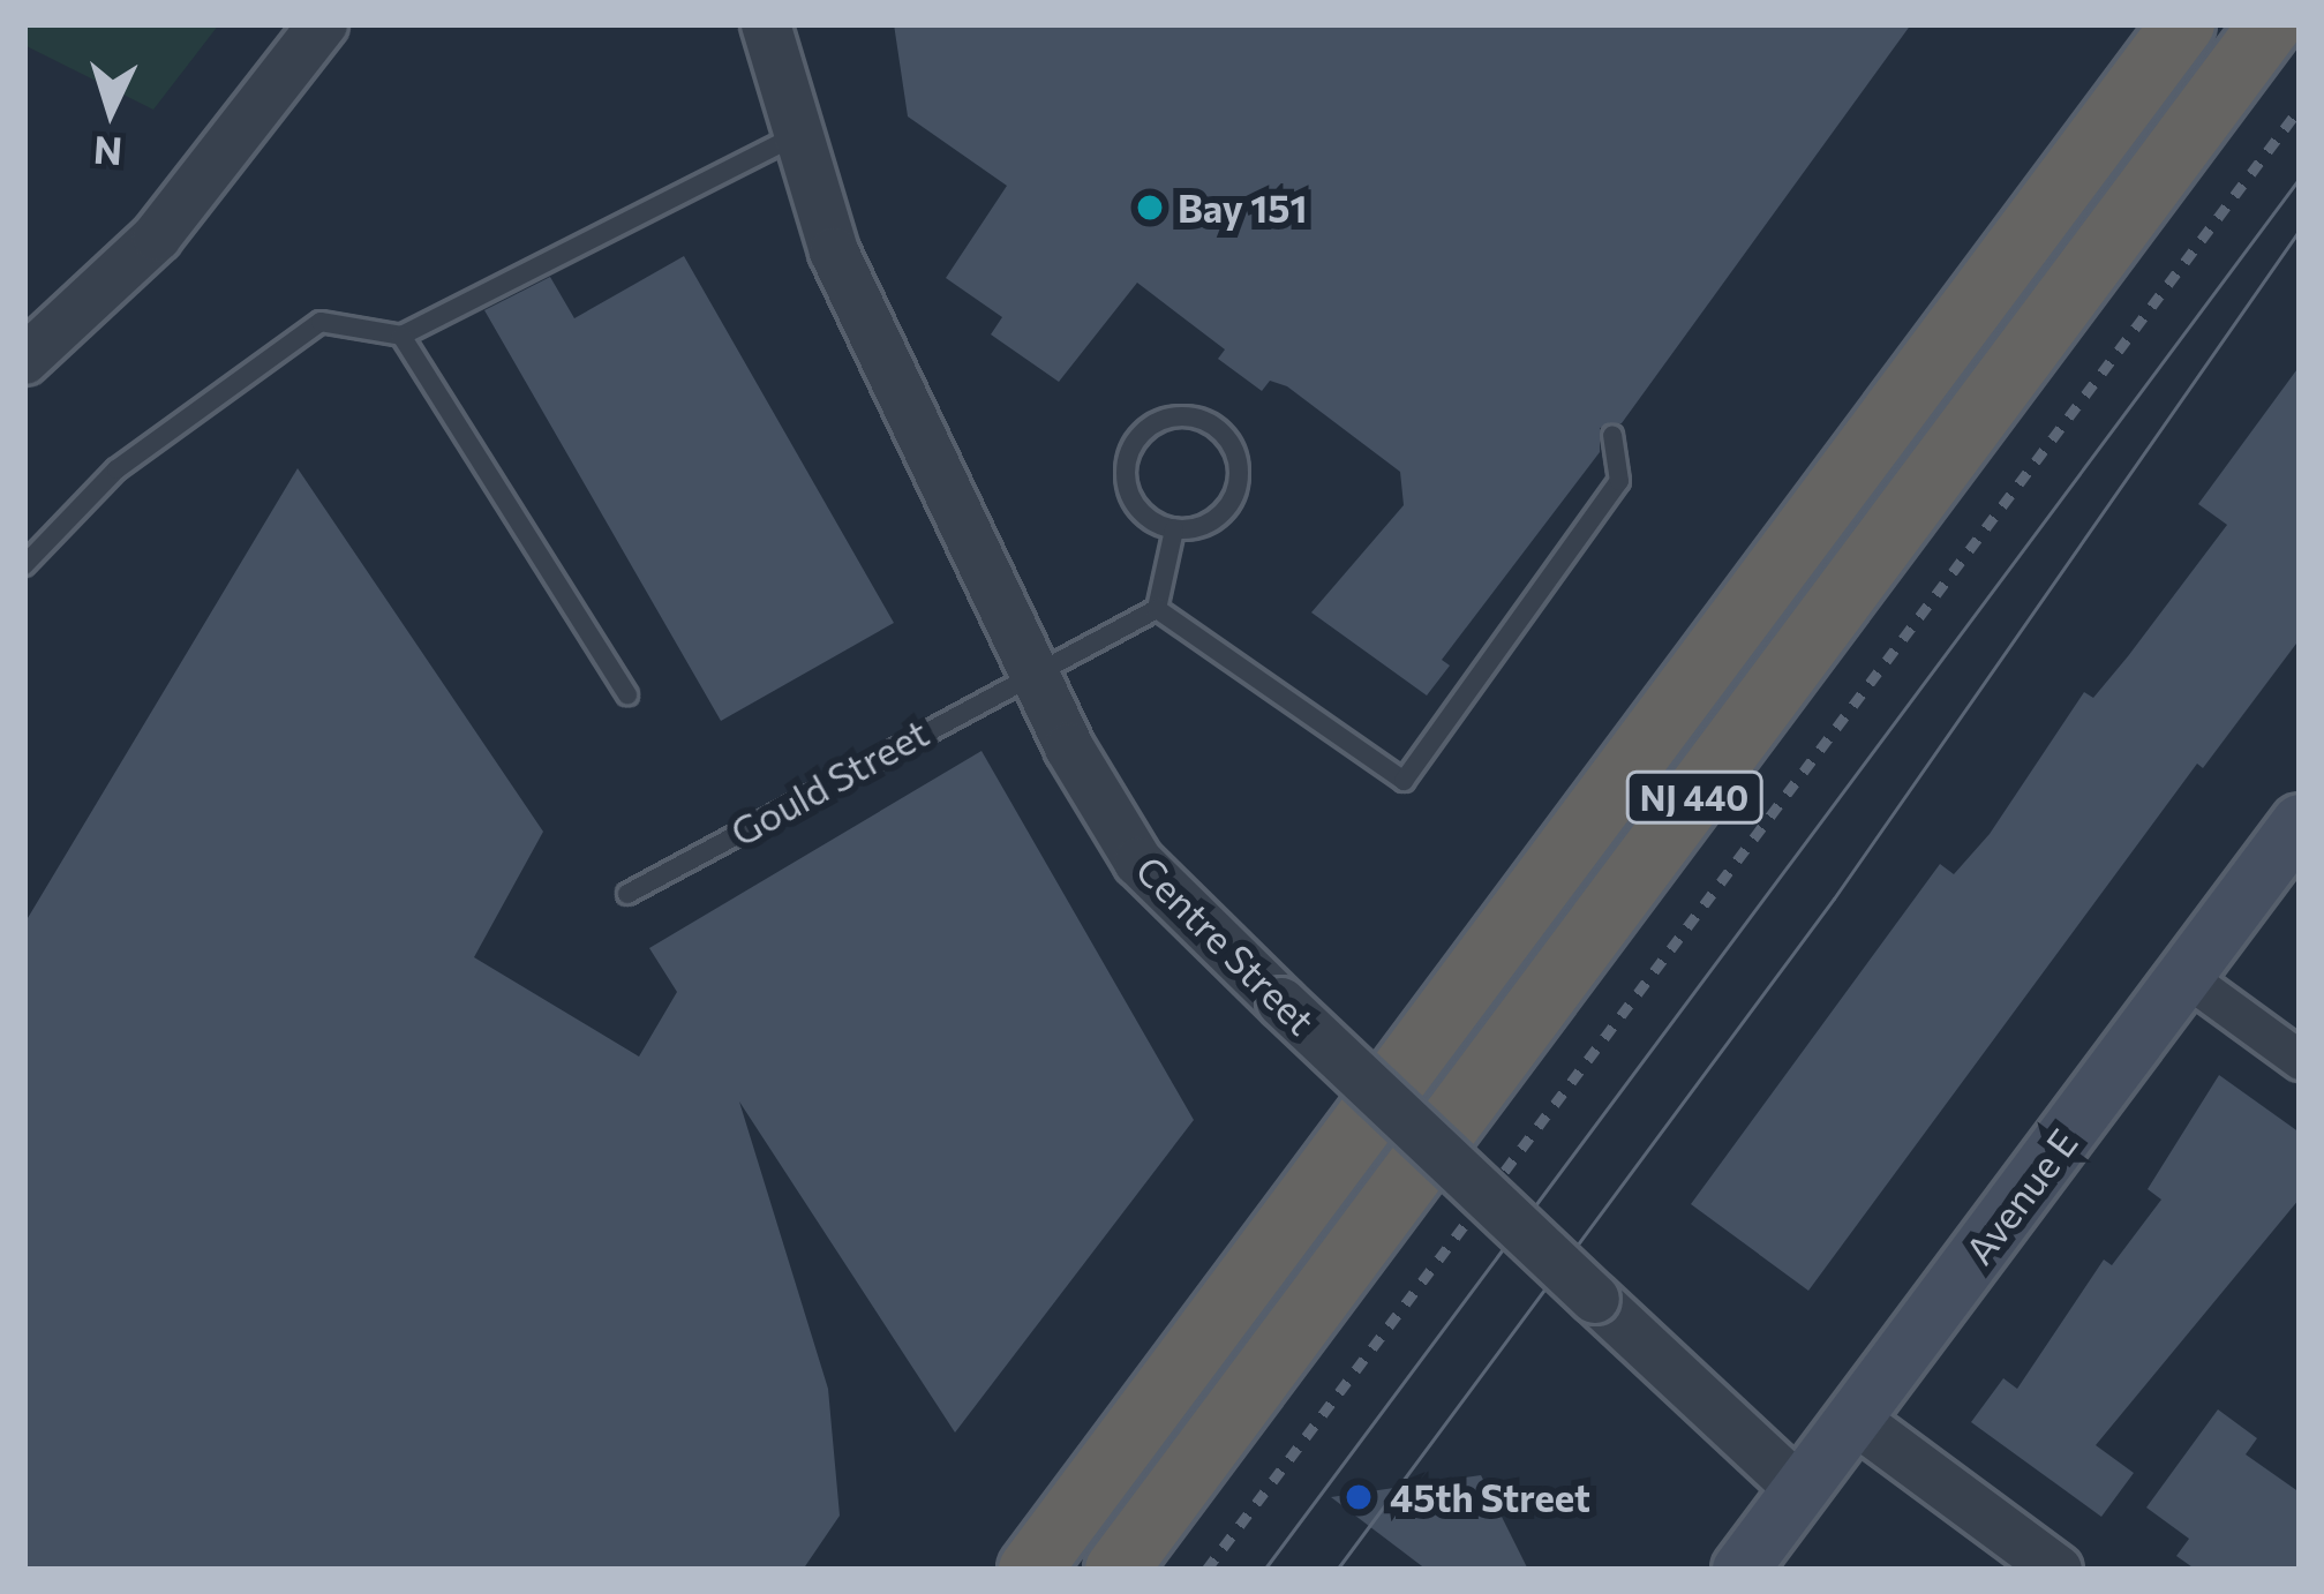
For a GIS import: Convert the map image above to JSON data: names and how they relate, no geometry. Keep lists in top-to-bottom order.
{
  "streets": {
    "highway": ["NJ 440"],
    "main road": ["Avenue E"],
    "street": ["Centre Street"],
    "lane": ["Gould Street"]
  },
  "crossings": [
    ["Gould Street", "Centre Street"],
    ["Centre Street", "Avenue E"]
  ],
  "places": ["Bay 151", "45th Street"],
  "north": "bottom"
}
